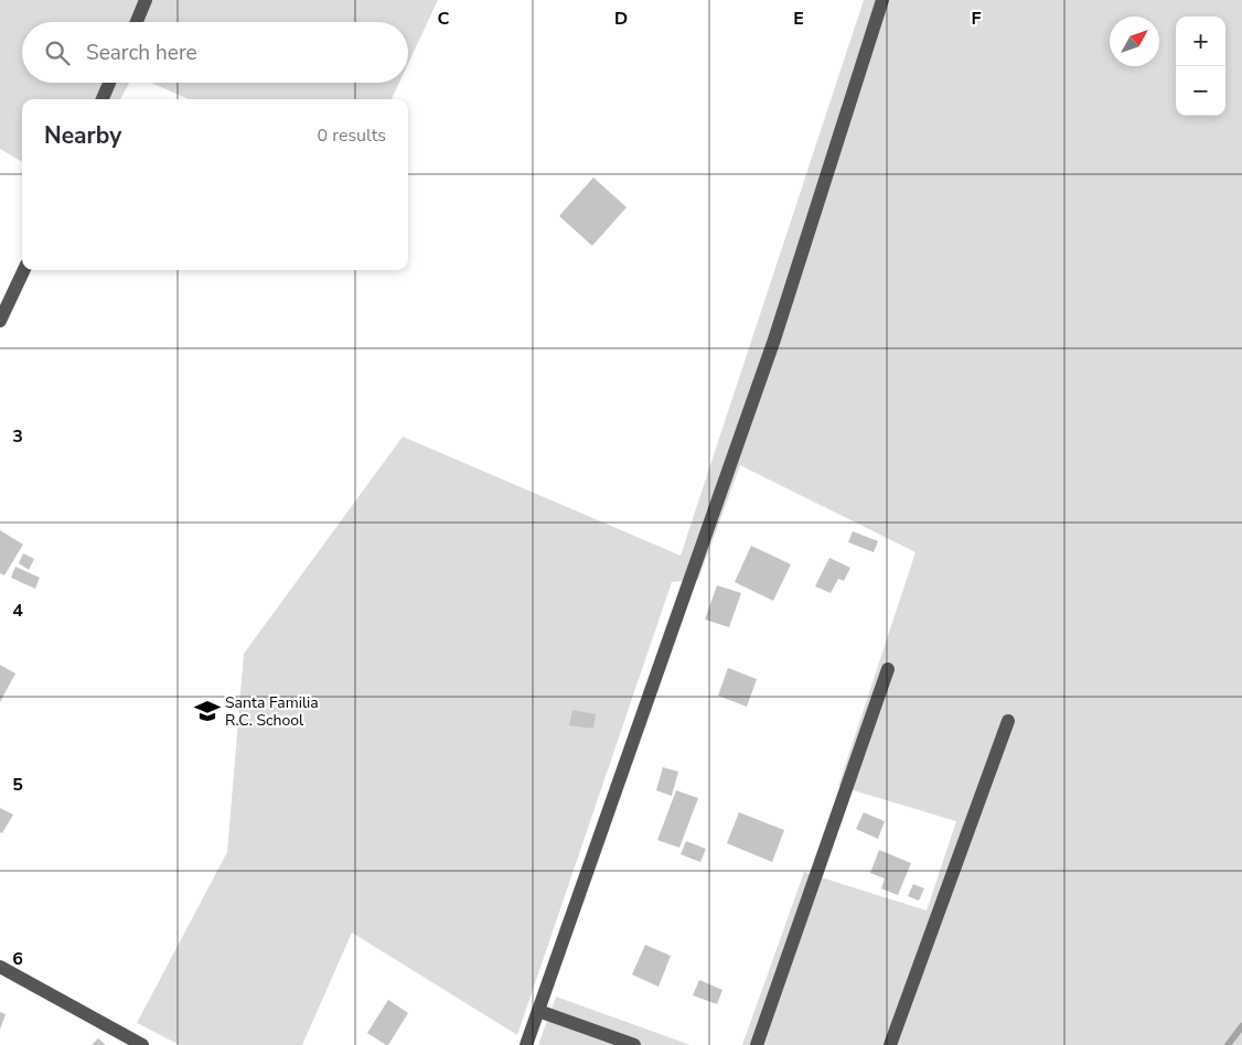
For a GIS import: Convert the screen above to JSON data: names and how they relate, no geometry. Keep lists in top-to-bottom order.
{
  "places": {
    "school or university": ["Santa Familia R.C. School"]
  },
  "north": "top right",
  "page": {
    "map_buttons": ["+", "−"],
    "search": "Search here",
    "heading": ["Nearby", "0 results"]
  },
  "grid": {
    "columns": [
      "C",
      "D",
      "E",
      "F"
    ],
    "rows": [
      "3",
      "4",
      "5",
      "6"
    ]
  }
}
